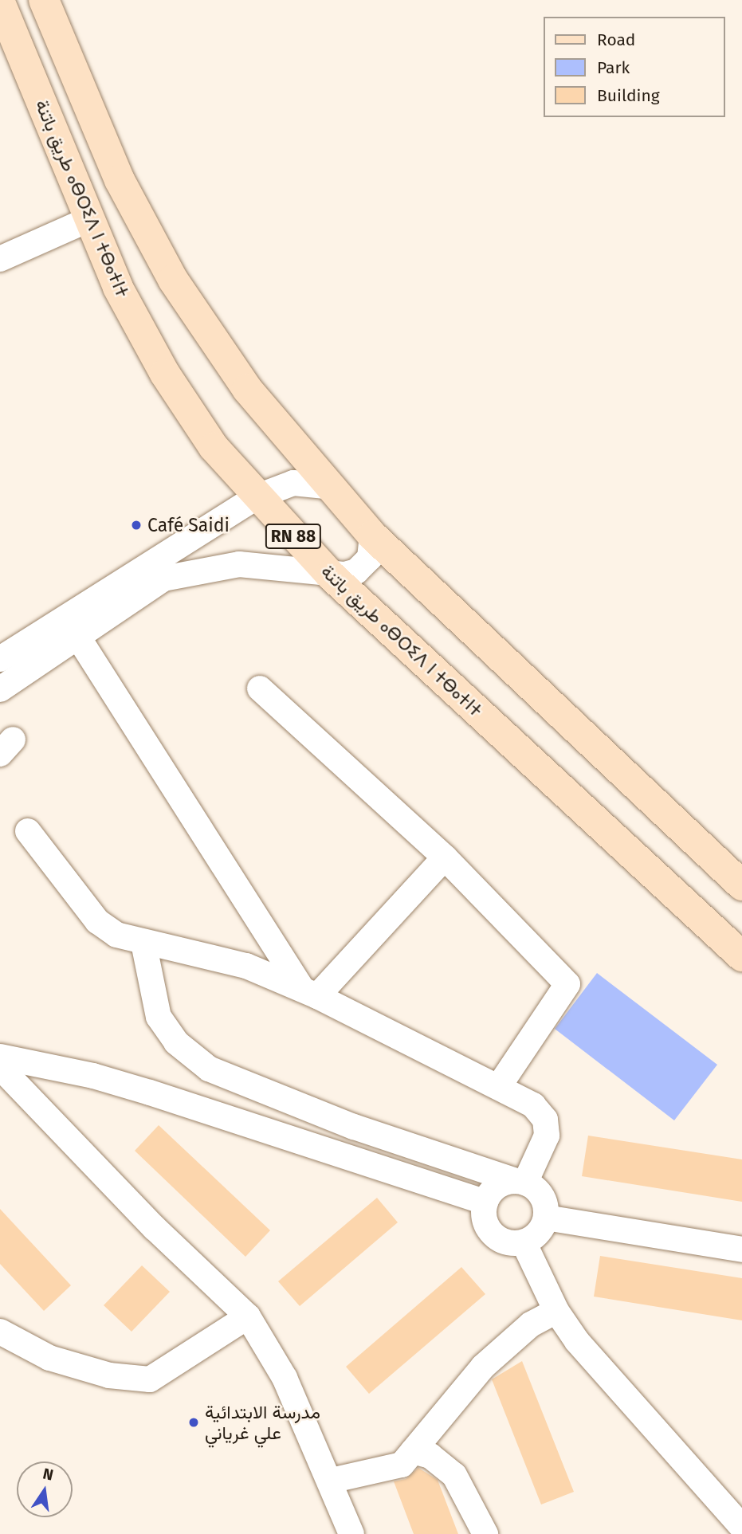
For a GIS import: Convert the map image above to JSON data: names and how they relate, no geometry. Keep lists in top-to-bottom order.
{
  "streets": {
    "main road": ["طريق باتنة ⴰⴱⵔⵉⴷ ⵏ ⵜⴱⴰⵜⵏⵜ", "RN 88"]
  },
  "places": ["Café Saidi", "مدرسة الابتدائية علي غرياني"],
  "legend": ["Road", "Park", "Building"],
  "north": "top"
}
